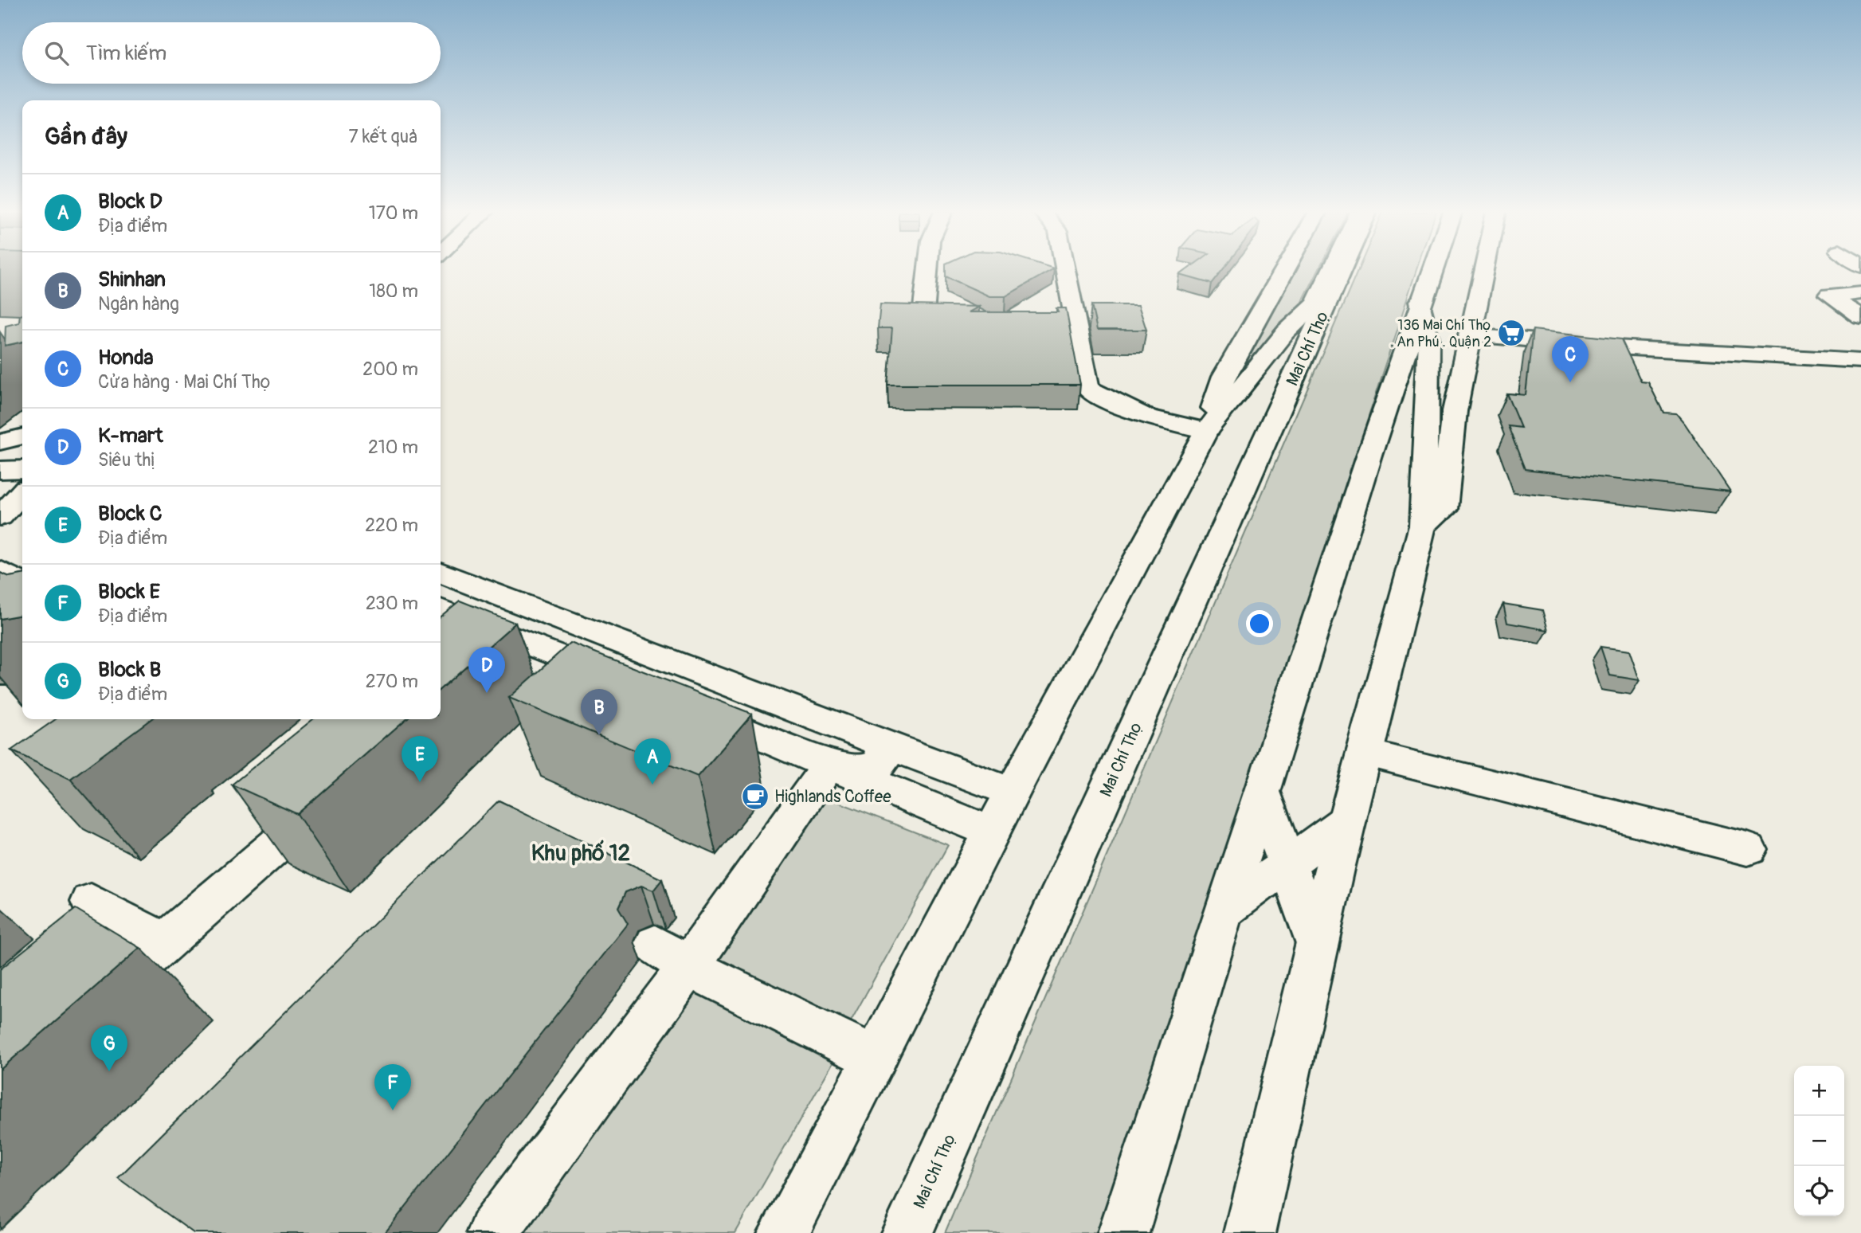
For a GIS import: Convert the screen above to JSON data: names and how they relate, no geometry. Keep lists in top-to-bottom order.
{
  "streets": {
    "main road": ["Mai Chí Thọ"]
  },
  "districts": ["Khu phố 12"],
  "places": {
    "supermarket": ["136 Mai Chí Thọ . An Phú . Quận 2"],
    "cafe": ["Highlands Coffee"]
  },
  "page": {
    "search": "Tìm kiếm",
    "heading": ["Gần đây", "7 kết quả"],
    "list": [
      {
        "mark": "A",
        "name": "Block D",
        "note": "Địa điểm",
        "value": "170 m"
      },
      {
        "mark": "B",
        "name": "Shinhan",
        "note": "Ngân hàng",
        "value": "180 m"
      },
      {
        "mark": "C",
        "name": "Honda",
        "note": "Cửa hàng · Mai Chí Thọ",
        "value": "200 m"
      },
      {
        "mark": "D",
        "name": "K-mart",
        "note": "Siêu thị",
        "value": "210 m"
      },
      {
        "mark": "E",
        "name": "Block C",
        "note": "Địa điểm",
        "value": "220 m"
      },
      {
        "mark": "F",
        "name": "Block E",
        "note": "Địa điểm",
        "value": "230 m"
      },
      {
        "mark": "G",
        "name": "Block B",
        "note": "Địa điểm",
        "value": "270 m"
      }
    ],
    "pins": [
      "C",
      "D",
      "B",
      "E",
      "A",
      "G",
      "F"
    ],
    "map_buttons": ["+", "−"]
  }
}
